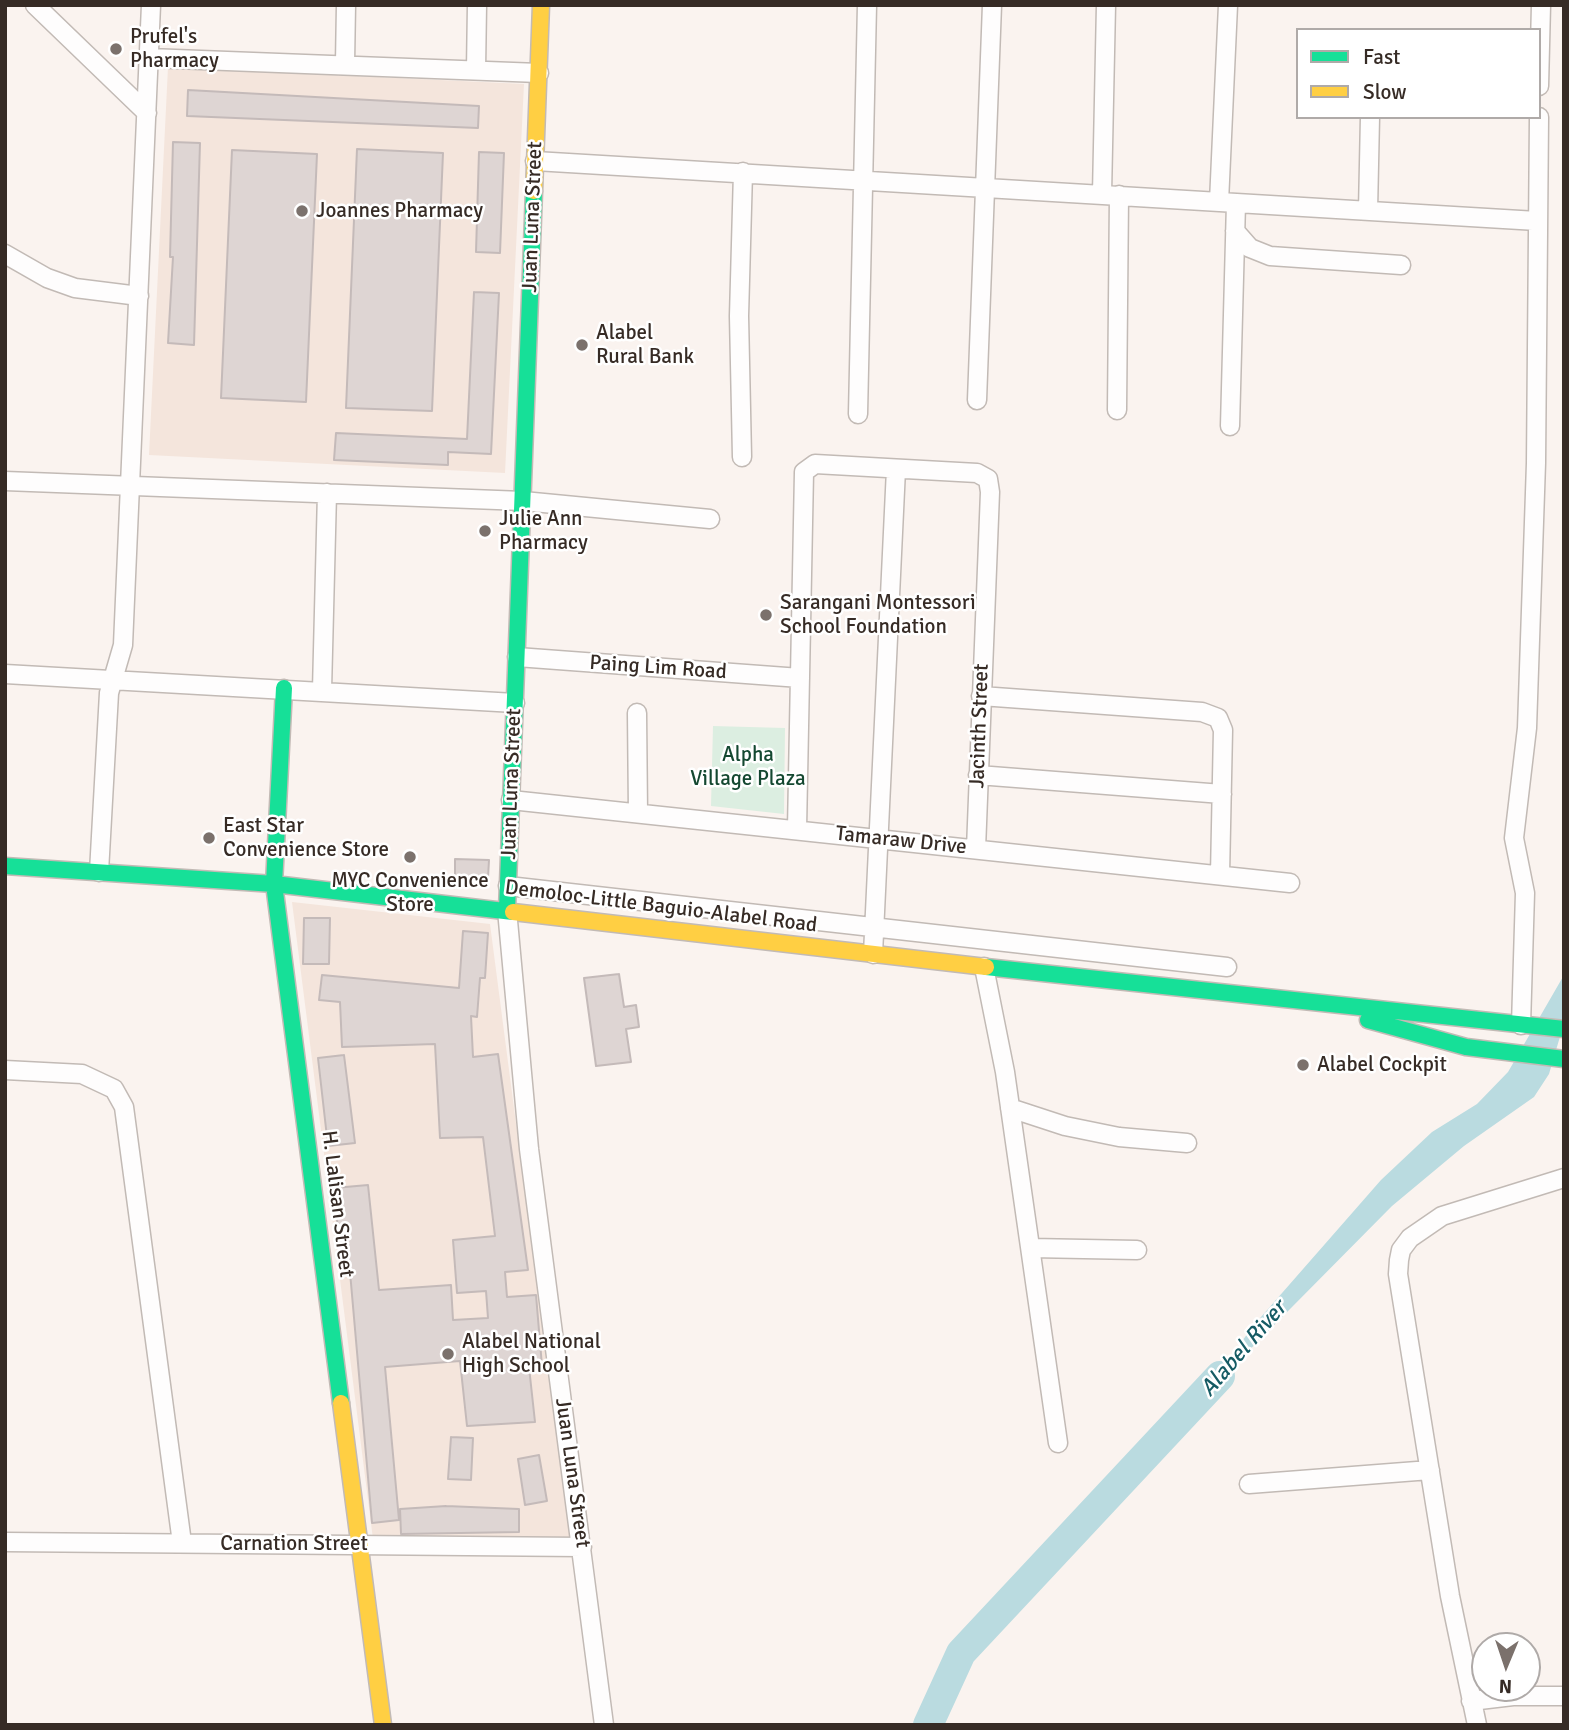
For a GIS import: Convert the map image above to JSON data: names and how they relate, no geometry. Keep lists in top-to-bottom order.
{
  "streets": {
    "street": [
      "Juan Luna Street",
      "Paing Lim Road",
      "Jacinth Street",
      "Tamaraw Drive",
      "Demoloc-Little Baguio-Alabel Road",
      "H. Lalisan Street",
      "Carnation Street"
    ]
  },
  "crossings": [
    ["Juan Luna Street", "Paing Lim Road"],
    ["Juan Luna Street", "Tamaraw Drive"],
    ["Juan Luna Street", "Demoloc-Little Baguio-Alabel Road"],
    ["Juan Luna Street", "Carnation Street"],
    ["Jacinth Street", "Tamaraw Drive"],
    ["Demoloc-Little Baguio-Alabel Road", "H. Lalisan Street"],
    ["H. Lalisan Street", "Carnation Street"]
  ],
  "water": ["Alabel River"],
  "parks": ["Alpha Village Plaza"],
  "places": [
    "Prufel's Pharmacy",
    "Joannes Pharmacy",
    "Alabel Rural Bank",
    "Julie Ann Pharmacy",
    "Sarangani Montessori School Foundation",
    "East Star Convenience Store",
    "MYC Convenience Store",
    "Alabel Cockpit",
    "Alabel National High School"
  ],
  "legend": ["Fast", "Slow"],
  "north": "bottom"
}
